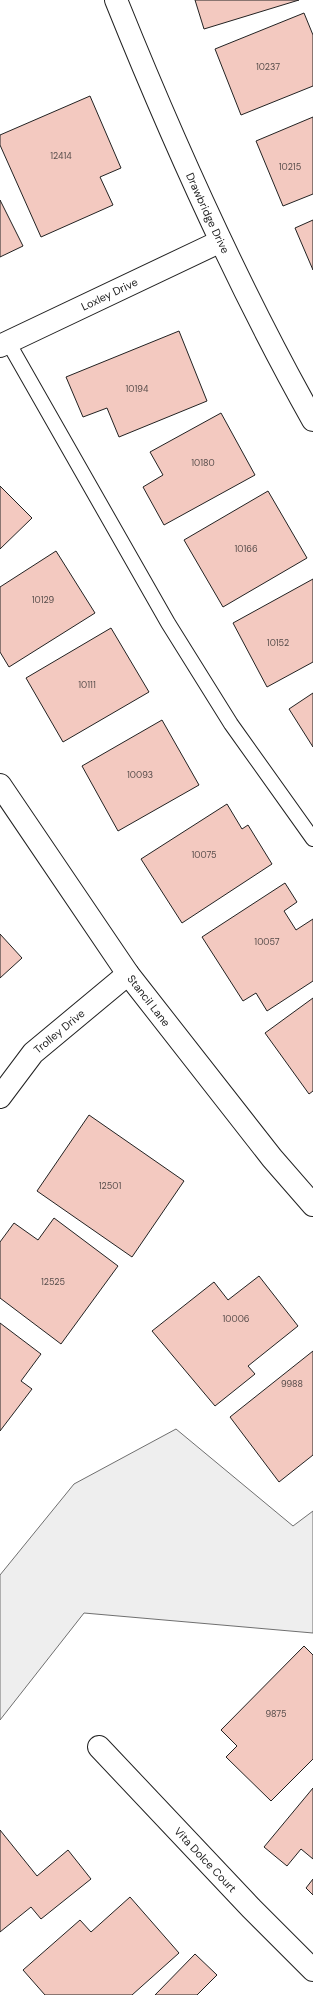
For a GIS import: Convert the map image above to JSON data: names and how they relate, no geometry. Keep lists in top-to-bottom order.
{
  "streets": {
    "street": [
      "Drawbridge Drive",
      "Loxley Drive",
      "Stancil Lane",
      "Trolley Drive",
      "Vita Dolce Court"
    ]
  },
  "crossings": [
    ["Drawbridge Drive", "Loxley Drive"],
    ["Stancil Lane", "Trolley Drive"]
  ],
  "house_numbers": [
    "10237",
    "12414",
    "10215",
    "10194",
    "10180",
    "10166",
    "10129",
    "10152",
    "10111",
    "10093",
    "10075",
    "10057",
    "12501",
    "12525",
    "10006",
    "9988",
    "9875"
  ]
}
